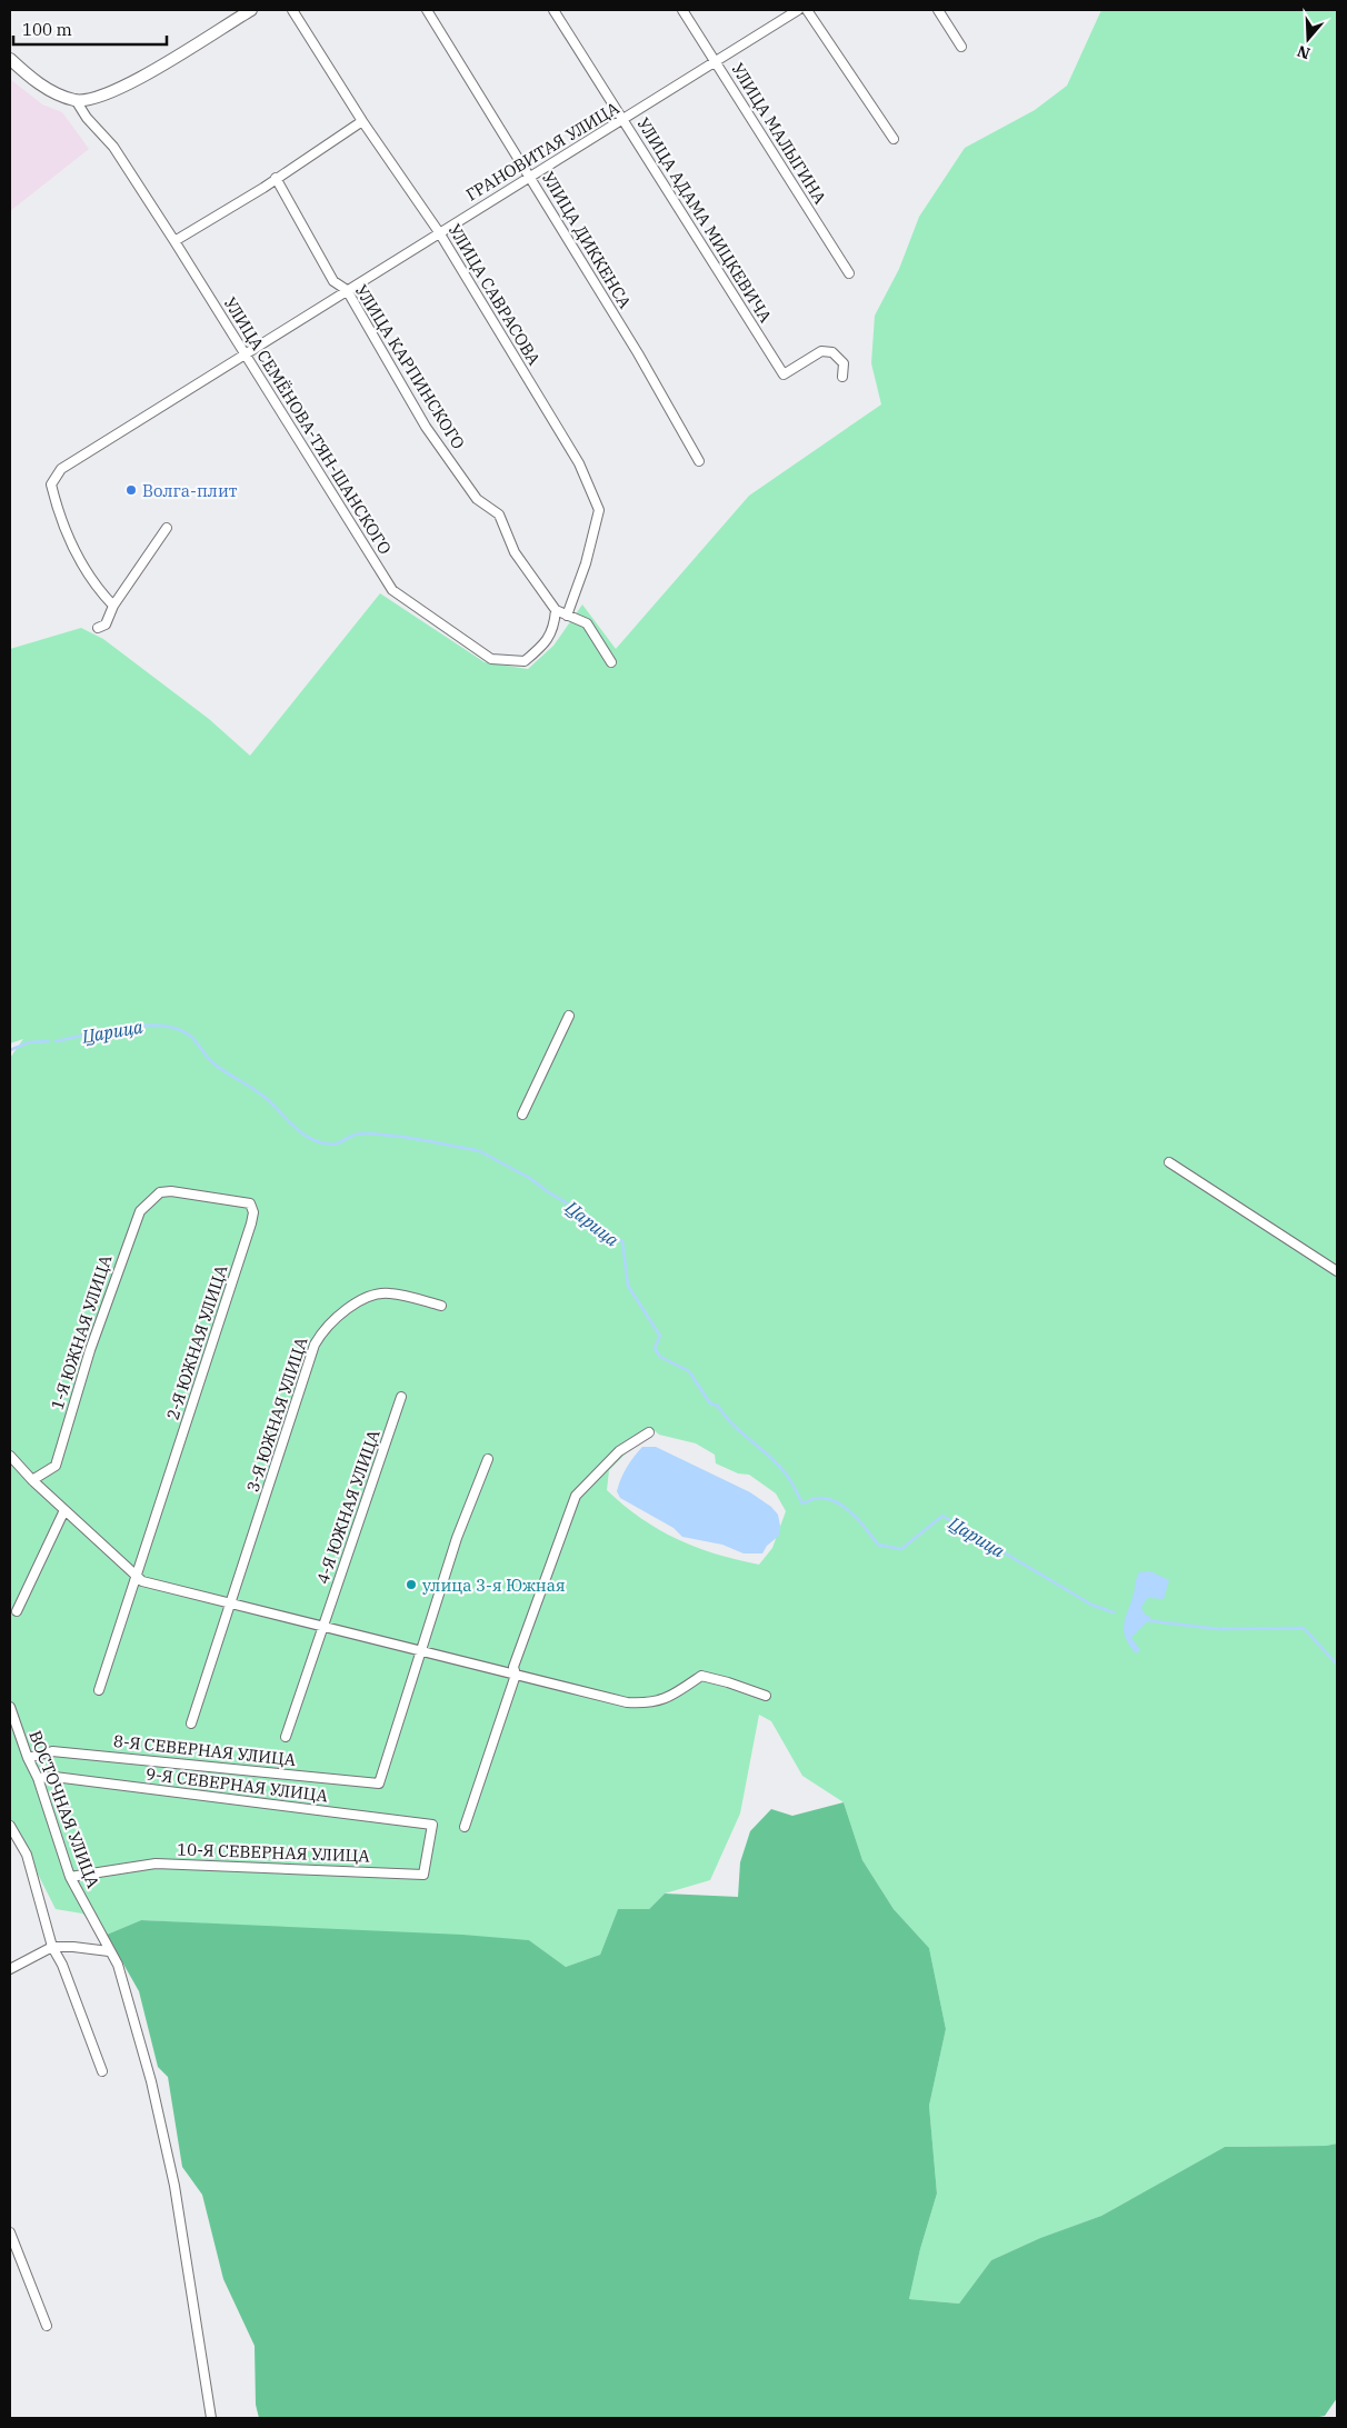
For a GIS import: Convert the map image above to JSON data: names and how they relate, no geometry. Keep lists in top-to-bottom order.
{
  "streets": {
    "street": [
      "УЛИЦА МАЛЫГИНА",
      "ГРАНОВИТАЯ УЛИЦА",
      "УЛИЦА АДАМА МИЦКЕВИЧА",
      "УЛИЦА ДИККЕНСА",
      "УЛИЦА САВРАСОВА",
      "УЛИЦА КАРПИНСКОГО",
      "УЛИЦА СЕМЁНОВА-ТЯН-ШАНСКОГО",
      "1-Я ЮЖНАЯ УЛИЦА",
      "2-Я ЮЖНАЯ УЛИЦА",
      "3-Я ЮЖНАЯ УЛИЦА",
      "4-Я ЮЖНАЯ УЛИЦА",
      "8-Я СЕВЕРНАЯ УЛИЦА",
      "9-Я СЕВЕРНАЯ УЛИЦА",
      "ВОСТОЧНАЯ УЛИЦА",
      "10-Я СЕВЕРНАЯ УЛИЦА"
    ]
  },
  "crossings": [
    ["УЛИЦА МАЛЫГИНА", "ГРАНОВИТАЯ УЛИЦА"],
    ["ГРАНОВИТАЯ УЛИЦА", "УЛИЦА АДАМА МИЦКЕВИЧА"],
    ["ГРАНОВИТАЯ УЛИЦА", "УЛИЦА ДИККЕНСА"],
    ["ГРАНОВИТАЯ УЛИЦА", "УЛИЦА САВРАСОВА"],
    ["ГРАНОВИТАЯ УЛИЦА", "УЛИЦА КАРПИНСКОГО"],
    ["ГРАНОВИТАЯ УЛИЦА", "УЛИЦА СЕМЁНОВА-ТЯН-ШАНСКОГО"],
    ["УЛИЦА САВРАСОВА", "УЛИЦА КАРПИНСКОГО"],
    ["УЛИЦА КАРПИНСКОГО", "УЛИЦА СЕМЁНОВА-ТЯН-ШАНСКОГО"],
    ["1-Я ЮЖНАЯ УЛИЦА", "2-Я ЮЖНАЯ УЛИЦА"],
    ["8-Я СЕВЕРНАЯ УЛИЦА", "ВОСТОЧНАЯ УЛИЦА"],
    ["9-Я СЕВЕРНАЯ УЛИЦА", "ВОСТОЧНАЯ УЛИЦА"],
    ["9-Я СЕВЕРНАЯ УЛИЦА", "10-Я СЕВЕРНАЯ УЛИЦА"],
    ["ВОСТОЧНАЯ УЛИЦА", "10-Я СЕВЕРНАЯ УЛИЦА"]
  ],
  "water": ["Царица"],
  "places": ["Волга-плит", "улица 3-я Южная"],
  "scale_bar": "100 m",
  "north": "bottom"
}
